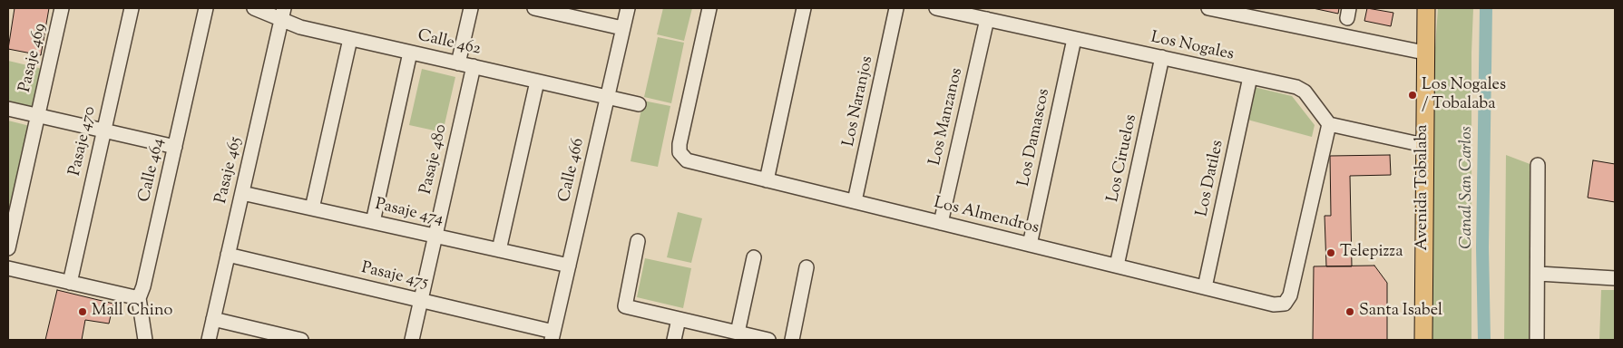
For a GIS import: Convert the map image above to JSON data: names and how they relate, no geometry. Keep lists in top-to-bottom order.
{
  "streets": {
    "main road": ["Avenida Tobalaba"],
    "street": [
      "Calle 462",
      "Los Nogales",
      "Pasaje 469",
      "Los Naranjos",
      "Los Manzanos",
      "Los Damascos",
      "Pasaje 470",
      "Los Ciruelos",
      "Pasaje 480",
      "Calle 464",
      "Pasaje 465",
      "Calle 466",
      "Los Datiles",
      "Pasaje 474",
      "Los Almendros",
      "Pasaje 475"
    ]
  },
  "crossings": [
    ["Calle 462", "Pasaje 480"],
    ["Calle 462", "Pasaje 465"],
    ["Calle 462", "Calle 466"],
    ["Los Nogales", "Los Manzanos"],
    ["Los Nogales", "Los Damascos"],
    ["Los Nogales", "Los Ciruelos"],
    ["Los Nogales", "Los Datiles"],
    ["Los Nogales", "Los Almendros"],
    ["Los Naranjos", "Los Almendros"],
    ["Los Manzanos", "Los Almendros"],
    ["Los Damascos", "Los Almendros"],
    ["Los Ciruelos", "Los Almendros"],
    ["Pasaje 480", "Pasaje 474"],
    ["Pasaje 480", "Pasaje 475"],
    ["Pasaje 465", "Pasaje 474"],
    ["Pasaje 465", "Pasaje 475"],
    ["Calle 466", "Pasaje 474"],
    ["Calle 466", "Pasaje 475"],
    ["Los Datiles", "Los Almendros"]
  ],
  "water": ["Canal San Carlos"],
  "places": [
    "Los Nogales / Tobalaba",
    "Telepizza",
    "Mall Chino",
    "Santa Isabel"
  ]
}
